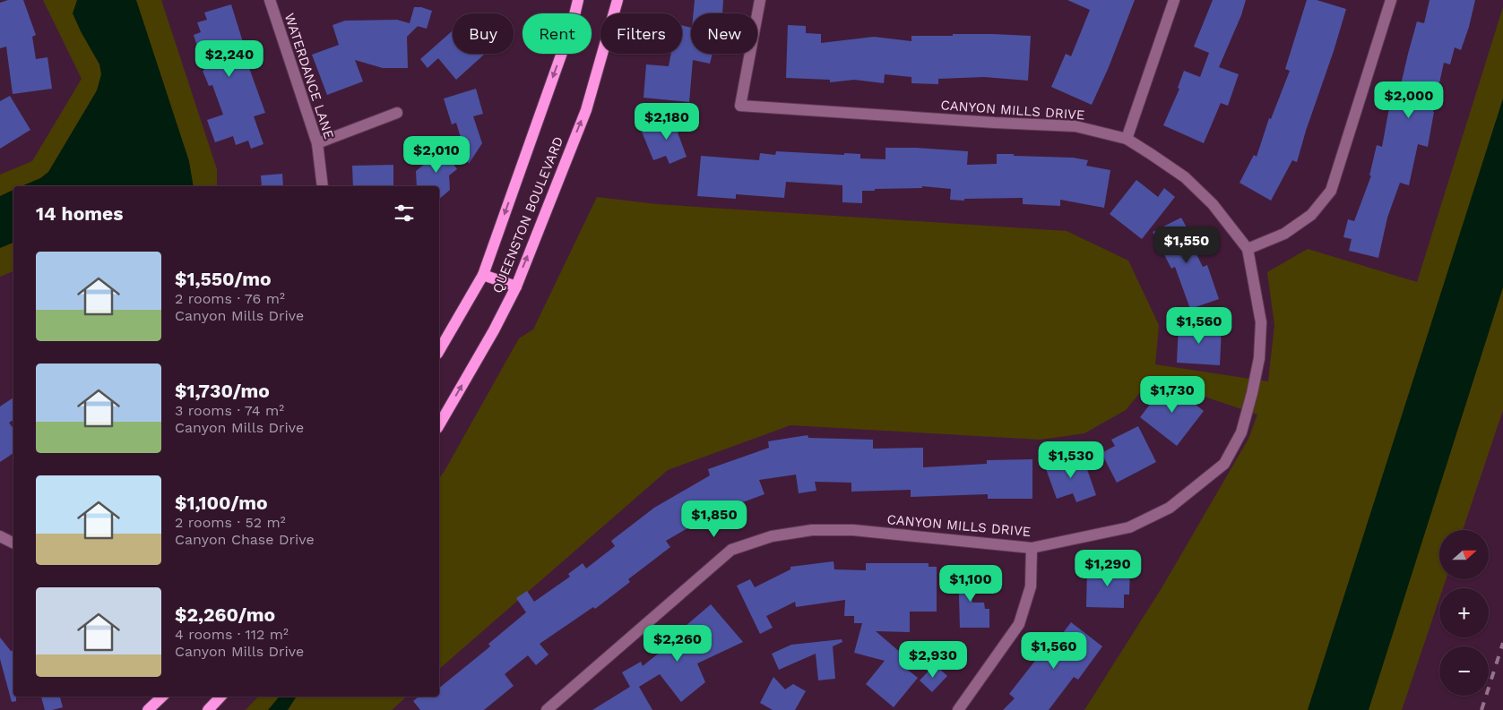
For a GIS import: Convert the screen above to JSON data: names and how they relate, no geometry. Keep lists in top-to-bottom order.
{
  "streets": {
    "main road": ["QUEENSTON BOULEVARD"],
    "street": ["WATERDANCE LANE", "CANYON MILLS DRIVE"]
  },
  "north": "right",
  "page": {
    "chip": [
      "Buy",
      "Rent",
      "Filters",
      "New"
    ],
    "price": [
      "$2,240",
      "$2,000",
      "$2,180",
      "$2,010",
      "$1,550",
      "$1,560",
      "$1,730",
      "$1,530",
      "$1,850",
      "$1,290",
      "$1,100",
      "$2,260",
      "$1,560",
      "$2,930"
    ],
    "heading": "14 homes",
    "list": [
      {
        "name": "$1,550/mo",
        "note": "2 rooms · 76 m² · Canyon Mills Drive"
      },
      {
        "name": "$1,730/mo",
        "note": "3 rooms · 74 m² · Canyon Mills Drive"
      },
      {
        "name": "$1,100/mo",
        "note": "2 rooms · 52 m² · Canyon Chase Drive"
      },
      {
        "name": "$2,260/mo",
        "note": "4 rooms · 112 m² · Canyon Mills Drive"
      }
    ],
    "map_buttons": ["+", "−"]
  }
}
